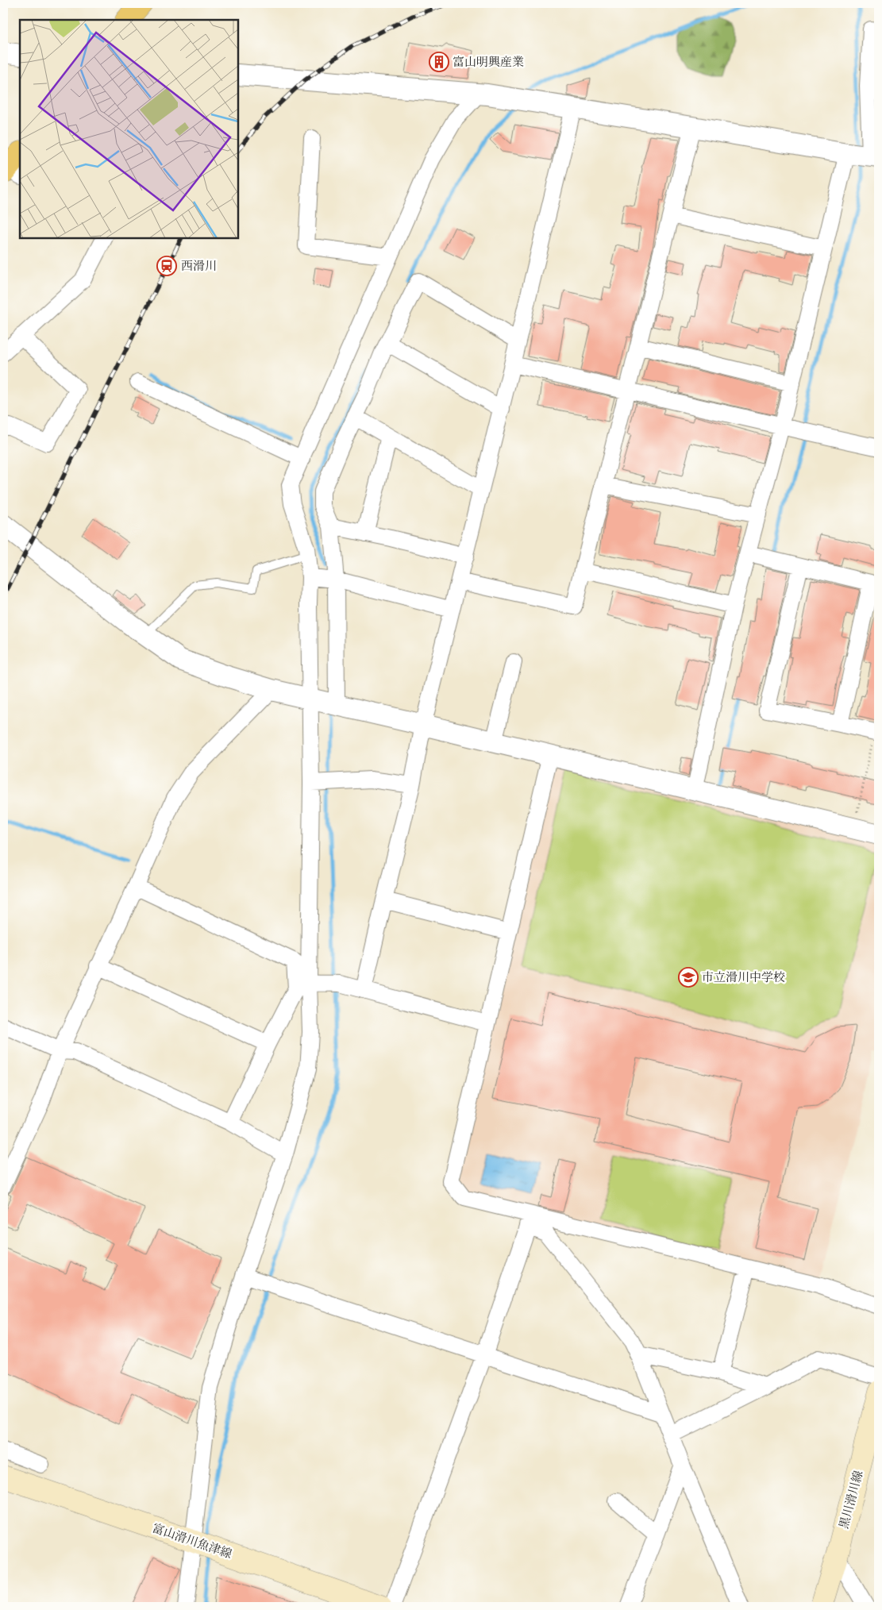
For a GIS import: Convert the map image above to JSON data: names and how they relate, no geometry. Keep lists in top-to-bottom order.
{
  "streets": {
    "main road": ["黒川滑川線", "富山滑川魚津線"]
  },
  "places": {
    "building": ["富山明興産業"],
    "station": ["西滑川"],
    "school or university": ["市立滑川中学校"]
  }
}
